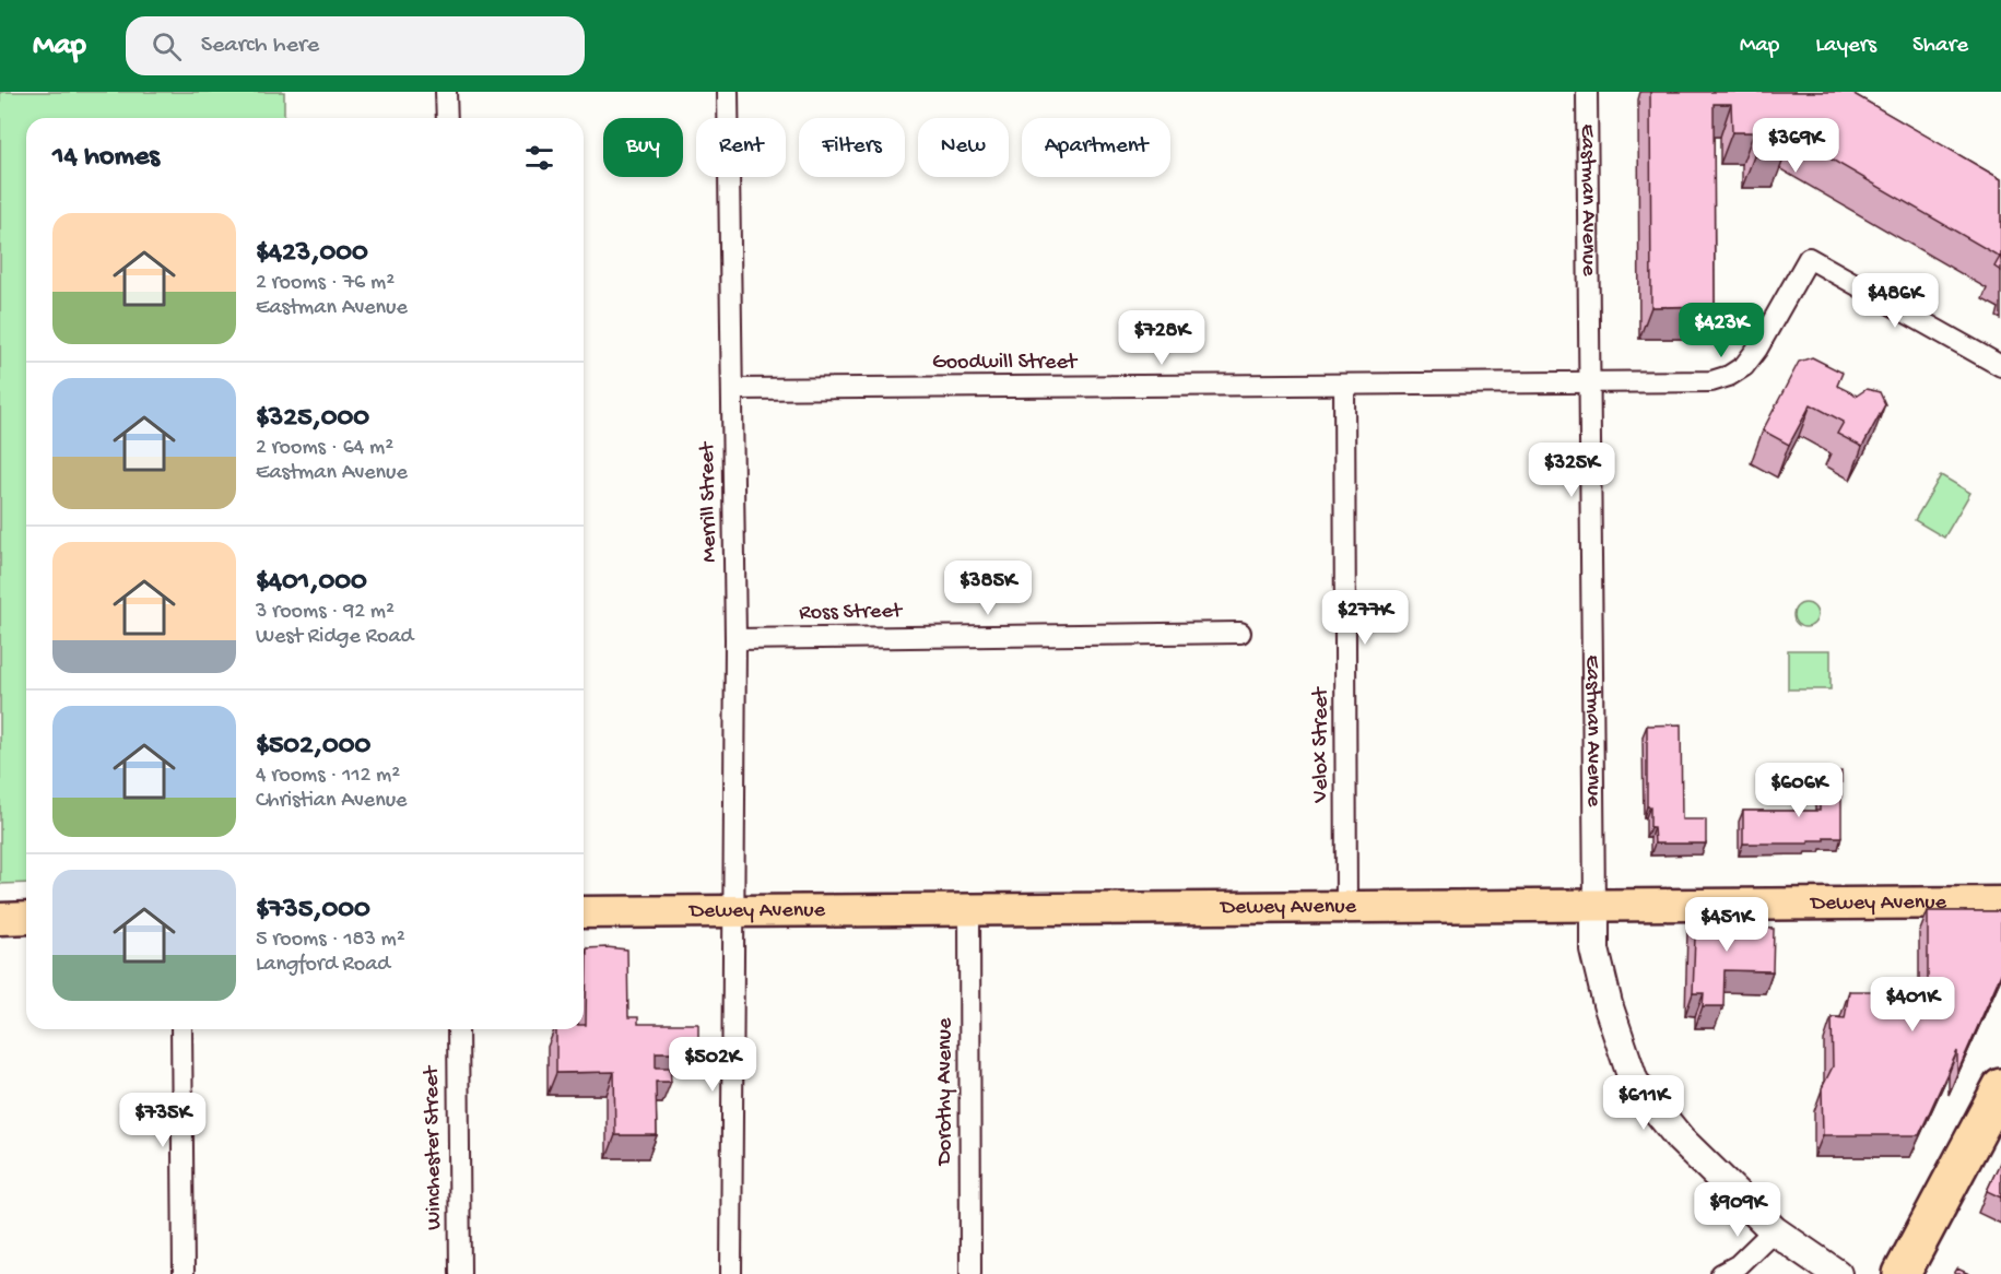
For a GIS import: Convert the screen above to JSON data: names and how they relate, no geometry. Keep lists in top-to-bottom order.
{
  "streets": {
    "main road": ["Dewey Avenue"],
    "street": [
      "Eastman Avenue",
      "Goodwill Street",
      "Merrill Street",
      "Ross Street",
      "Velox Street",
      "Dorothy Avenue",
      "Winchester Street"
    ]
  },
  "crossings": [
    ["Eastman Avenue", "Goodwill Street"],
    ["Eastman Avenue", "Dewey Avenue"],
    ["Goodwill Street", "Merrill Street"],
    ["Goodwill Street", "Velox Street"],
    ["Merrill Street", "Ross Street"],
    ["Merrill Street", "Dewey Avenue"],
    ["Velox Street", "Dewey Avenue"],
    ["Dewey Avenue", "Dorothy Avenue"]
  ],
  "page": {
    "header": "Map",
    "search": "Search here",
    "nav": ["Map", "Layers", "Share"],
    "price": [
      "$369K",
      "$486K",
      "$423K",
      "$728K",
      "$325K",
      "$385K",
      "$277K",
      "$606K",
      "$451K",
      "$401K",
      "$502K",
      "$611K",
      "$735K",
      "$909K"
    ],
    "chip": [
      "Buy",
      "Rent",
      "Filters",
      "New",
      "Apartment"
    ],
    "heading": "14 homes",
    "list": [
      {
        "name": "$423,000",
        "note": "2 rooms · 76 m² · Eastman Avenue"
      },
      {
        "name": "$325,000",
        "note": "2 rooms · 64 m² · Eastman Avenue"
      },
      {
        "name": "$401,000",
        "note": "3 rooms · 92 m² · West Ridge Road"
      },
      {
        "name": "$502,000",
        "note": "4 rooms · 112 m² · Christian Avenue"
      },
      {
        "name": "$735,000",
        "note": "5 rooms · 183 m² · Langford Road"
      }
    ]
  }
}
